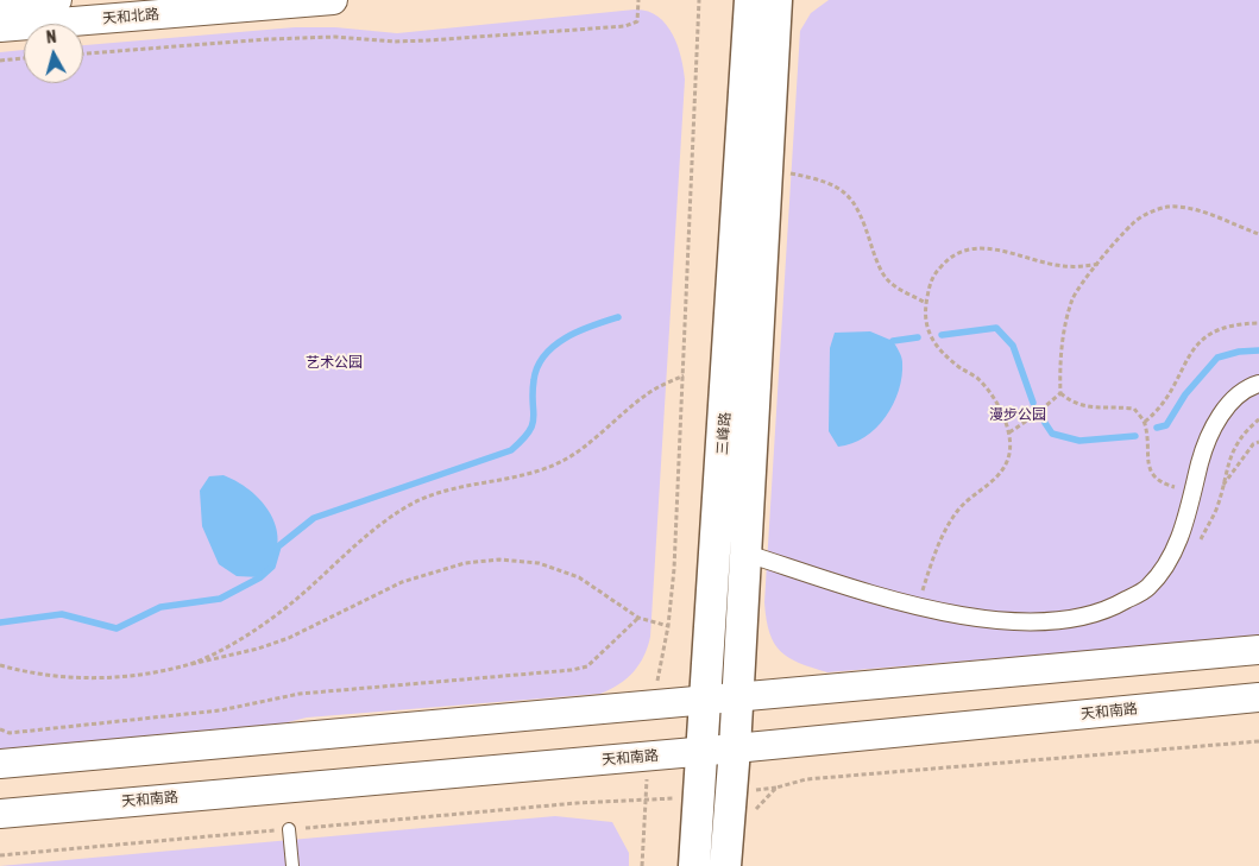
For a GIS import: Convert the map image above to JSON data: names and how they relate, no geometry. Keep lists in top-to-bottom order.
{
  "streets": {
    "main road": ["三峰路"],
    "street": ["天和北路", "天和南路"]
  },
  "crossings": [
    ["三峰路", "天和南路"]
  ],
  "parks": ["艺术公园", "漫步公园"],
  "north": "top"
}
